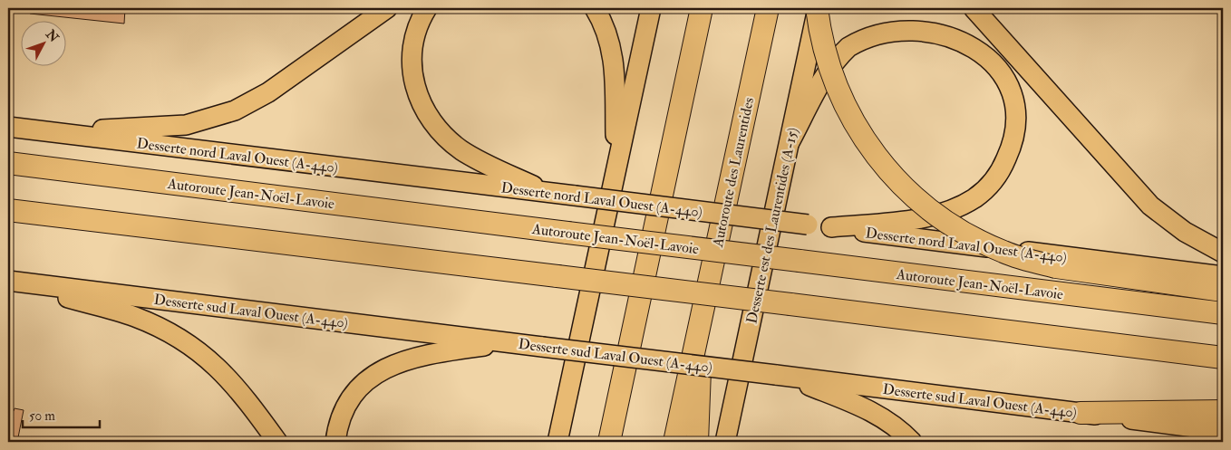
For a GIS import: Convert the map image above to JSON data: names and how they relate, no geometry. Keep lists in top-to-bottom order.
{
  "streets": {
    "highway": ["Autoroute des Laurentides", "Autoroute Jean-Noël-Lavoie"],
    "main road": ["Desserte nord Laval Ouest (A-440)", "Desserte est des Laurentides (A-15)", "Desserte sud Laval Ouest (A-440)"]
  },
  "scale_bar": "50 m",
  "north": "top right"
}
